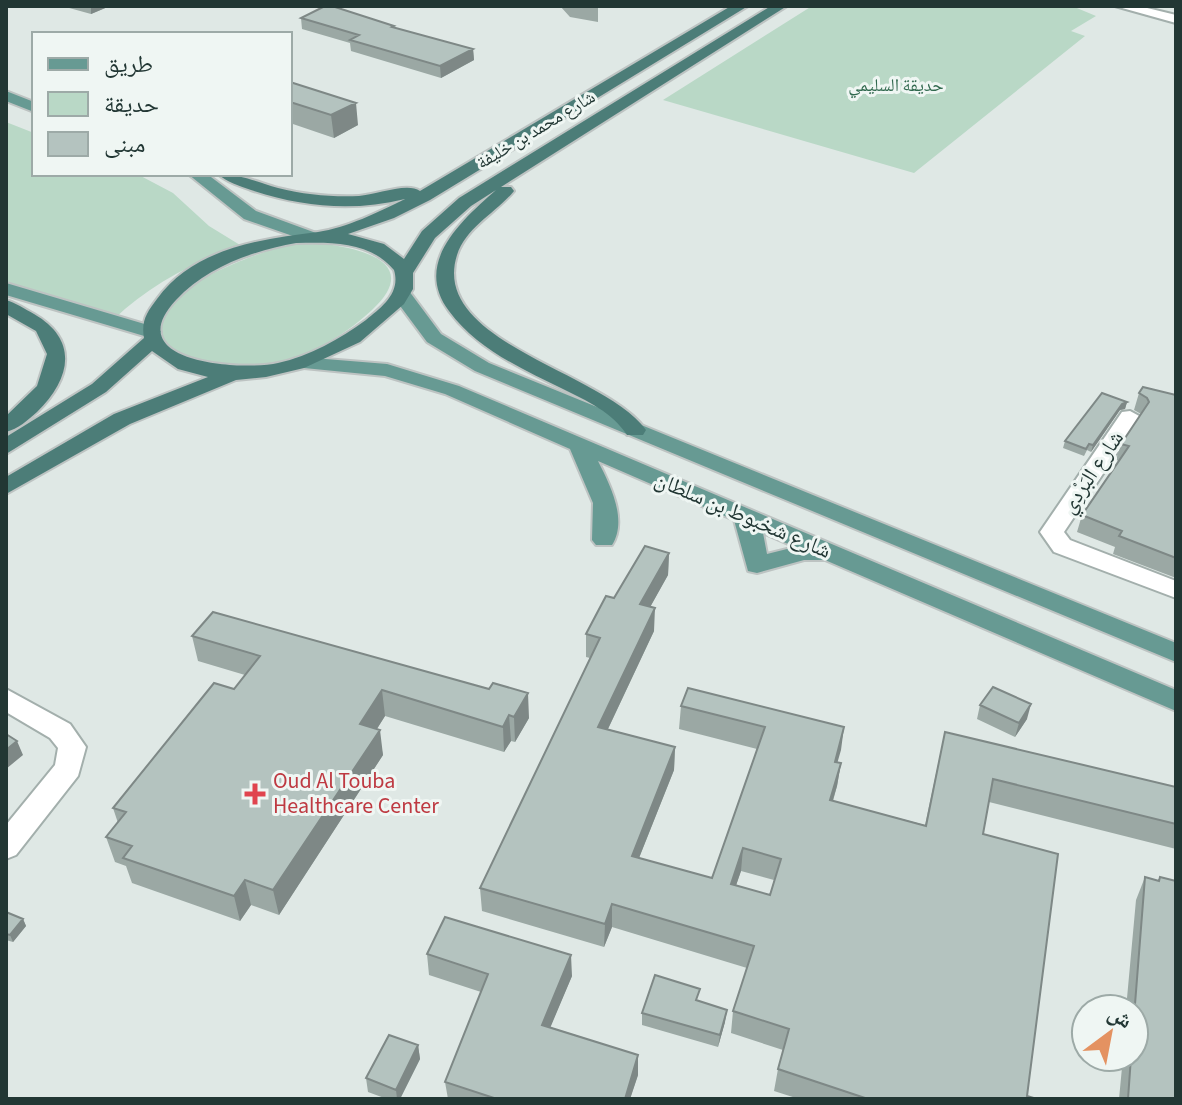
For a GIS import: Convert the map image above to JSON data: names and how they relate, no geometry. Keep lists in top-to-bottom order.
{
  "streets": {
    "highway": ["شارع محمد بن خليفة"],
    "main road": ["شارع شخبوط بن سلطان"],
    "street": ["شارع البَرْدِي"]
  },
  "crossings": [
    ["شارع محمد بن خليفة", "شارع شخبوط بن سلطان"]
  ],
  "parks": ["حديقة السليمي"],
  "places": {
    "health": ["Oud Al Touba Healthcare Center"]
  },
  "legend": ["طريق", "حديقة", "مبنى"],
  "north": "top right"
}
